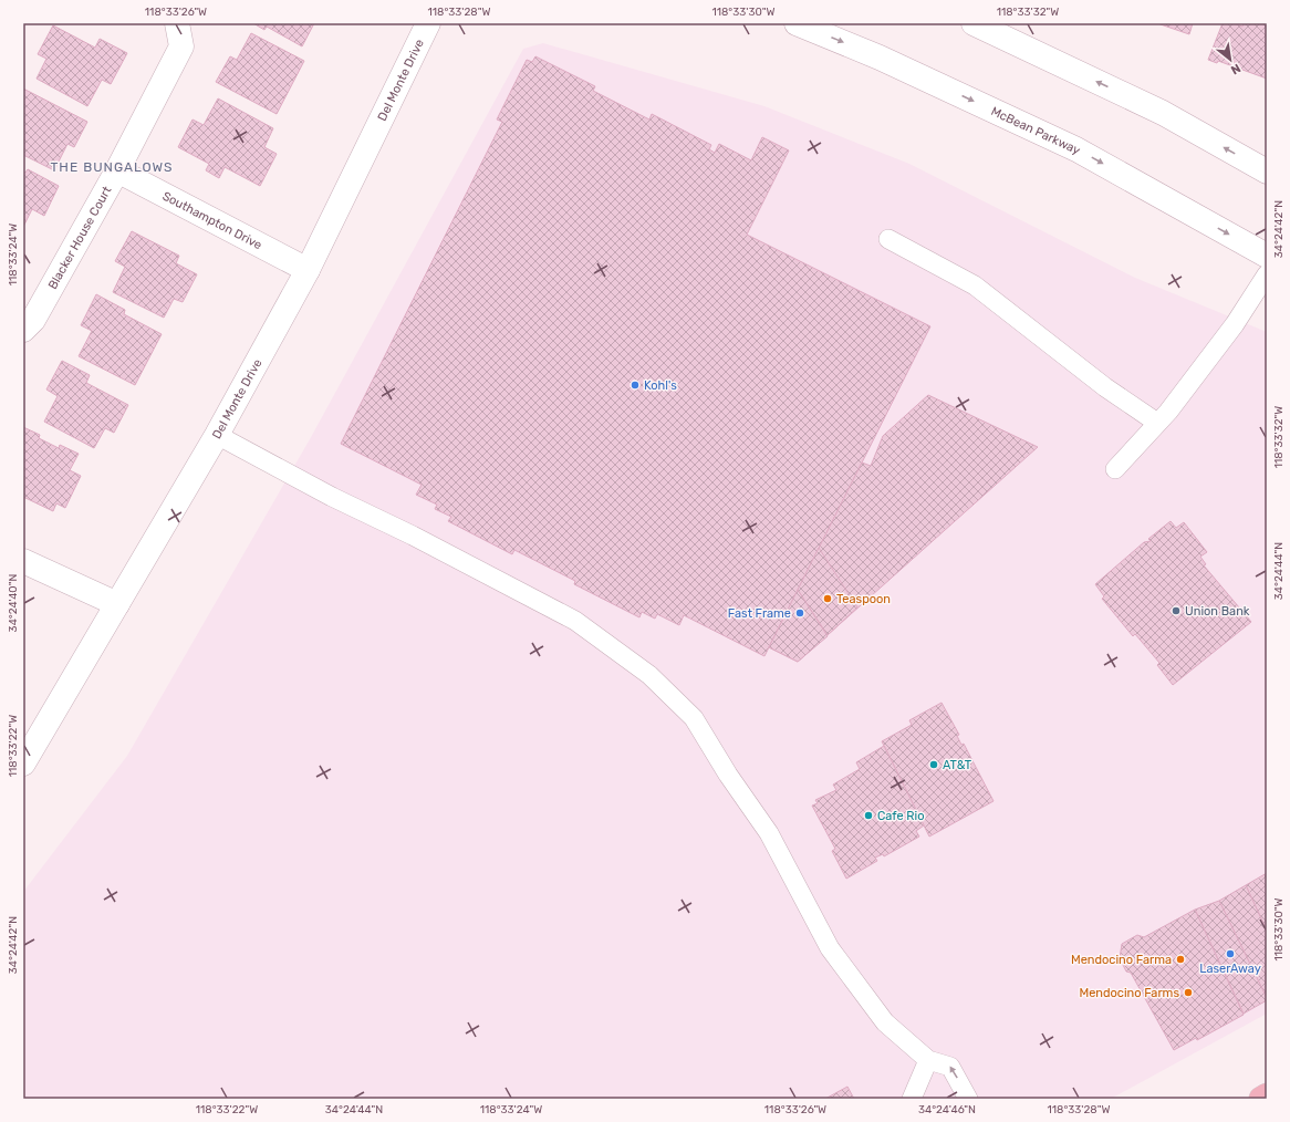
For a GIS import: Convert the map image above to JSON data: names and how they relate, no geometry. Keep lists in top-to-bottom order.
{
  "streets": {
    "street": [
      "Del Monte Drive",
      "McBean Parkway",
      "Southampton Drive",
      "Blacker House Court"
    ]
  },
  "crossings": [
    ["Del Monte Drive", "Southampton Drive"],
    ["Southampton Drive", "Blacker House Court"]
  ],
  "districts": ["THE BUNGALOWS"],
  "places": [
    "Kohl's",
    "Teaspoon",
    "Union Bank",
    "Fast Frame",
    "AT&T",
    "Cafe Rio",
    "LaserAway",
    "Mendocino Farma",
    "Mendocino Farms"
  ],
  "north": "bottom right",
  "coordinates": [
    "118°33'26\"W",
    "118°33'28\"W",
    "118°33'30\"W",
    "118°33'32\"W",
    "34°24'42\"N",
    "118°33'24\"W",
    "34°24'44\"N",
    "34°24'40\"N",
    "118°33'22\"W",
    "34°24'46\"N"
  ]
}
